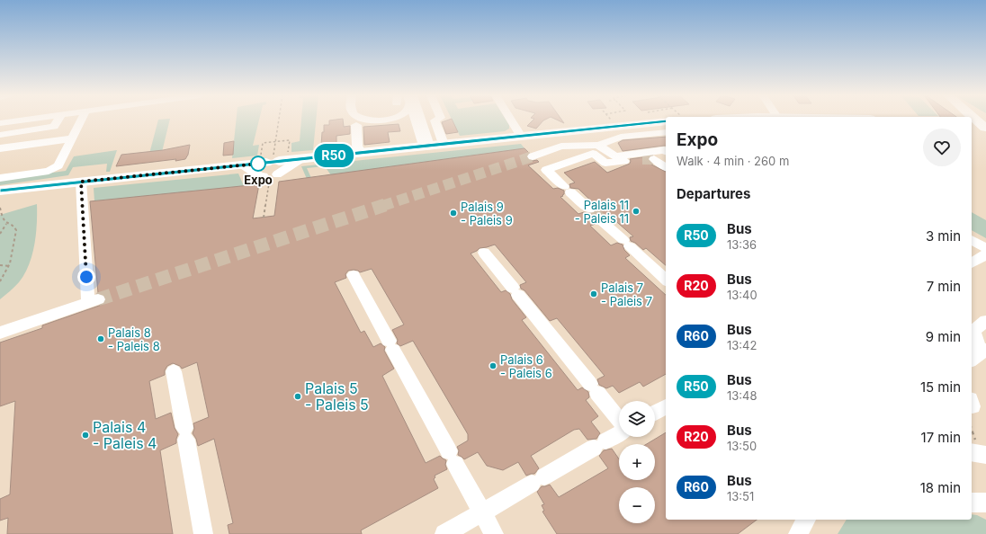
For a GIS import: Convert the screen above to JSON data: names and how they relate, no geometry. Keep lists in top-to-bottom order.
{
  "places": [
    "Expo",
    "Palais 11 - Paleis 11",
    "Palais 9 - Paleis 9",
    "Palais 7 - Paleis 7",
    "Palais 8 - Paleis 8",
    "Palais 6 - Paleis 6",
    "Palais 5 - Paleis 5",
    "Palais 4 - Paleis 4"
  ],
  "lines": ["bus line R50"],
  "page": {
    "on_map": "R50",
    "heading": [
      ["Expo", "Walk · 4 min · 260 m"],
      "Departures"
    ],
    "list": [
      {
        "mark": "R50",
        "name": "Bus",
        "note": "13:36",
        "value": "3 min"
      },
      {
        "mark": "R20",
        "name": "Bus",
        "note": "13:40",
        "value": "7 min"
      },
      {
        "mark": "R60",
        "name": "Bus",
        "note": "13:42",
        "value": "9 min"
      },
      {
        "mark": "R50",
        "name": "Bus",
        "note": "13:48",
        "value": "15 min"
      },
      {
        "mark": "R20",
        "name": "Bus",
        "note": "13:50",
        "value": "17 min"
      },
      {
        "mark": "R60",
        "name": "Bus",
        "note": "13:51",
        "value": "18 min"
      }
    ],
    "map_buttons": ["+", "−"]
  }
}
